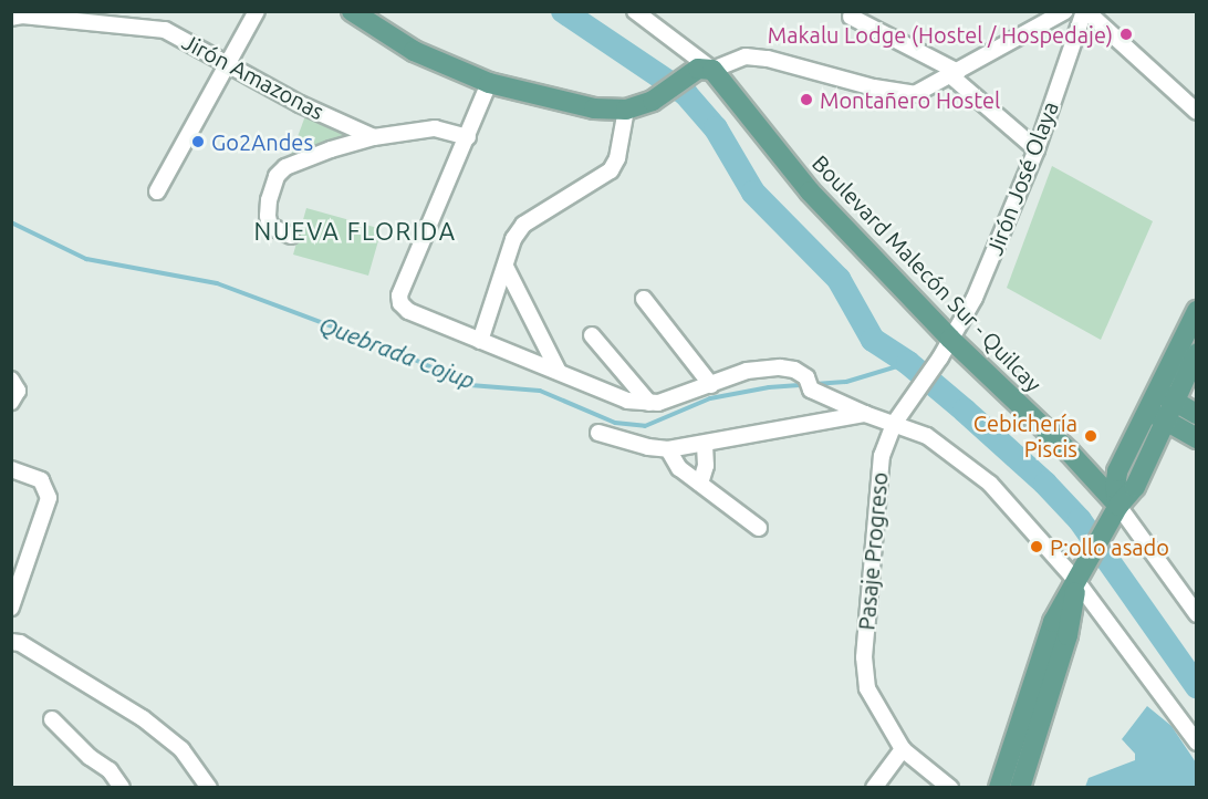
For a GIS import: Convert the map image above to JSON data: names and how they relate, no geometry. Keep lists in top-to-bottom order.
{
  "streets": {
    "main road": ["Boulevard Malecón Sur - Quilcay"],
    "street": ["Jirón Amazonas", "Jirón José Olaya", "Pasaje Progreso"]
  },
  "crossings": [
    ["Jirón José Olaya", "Boulevard Malecón Sur - Quilcay"],
    ["Jirón José Olaya", "Pasaje Progreso"]
  ],
  "districts": ["NUEVA FLORIDA"],
  "water": ["Quebrada Cojup"],
  "places": [
    "Makalu Lodge (Hostel / Hospedaje)",
    "Montañero Hostel",
    "Go2Andes",
    "Cebichería Piscis",
    "P:ollo asado"
  ]
}
